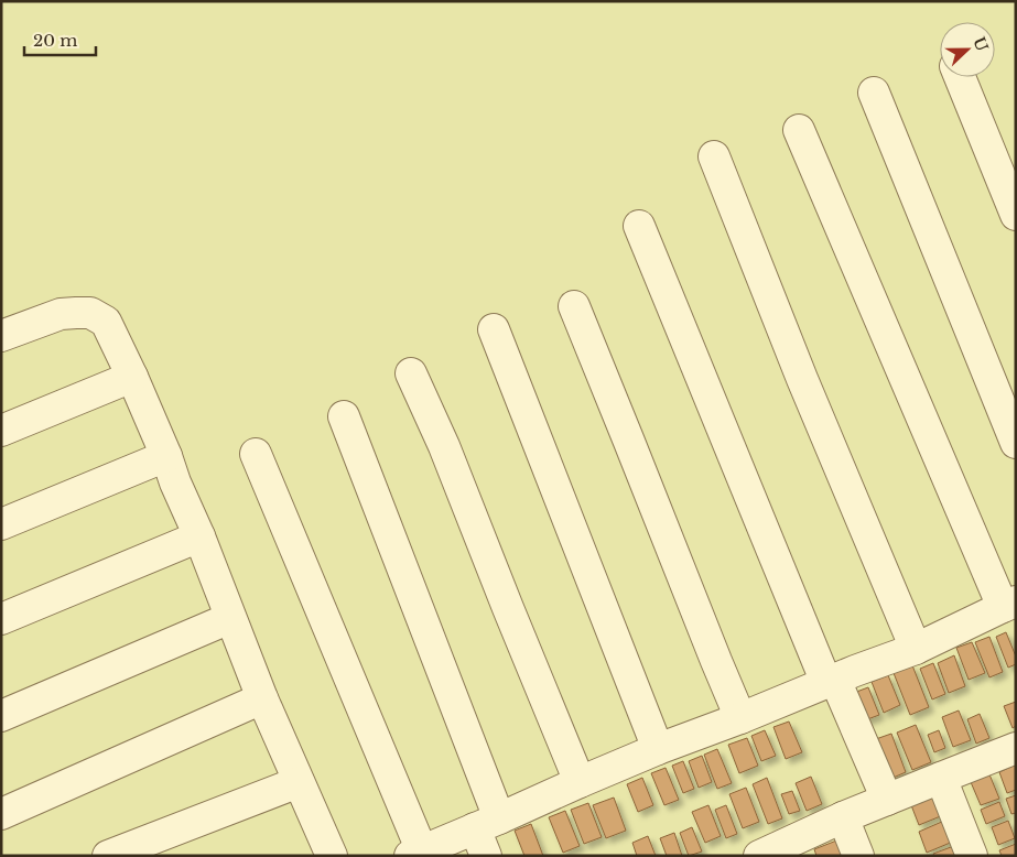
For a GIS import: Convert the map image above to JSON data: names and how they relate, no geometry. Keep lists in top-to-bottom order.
{
  "scale_bar": "20 m",
  "north": "right"
}
